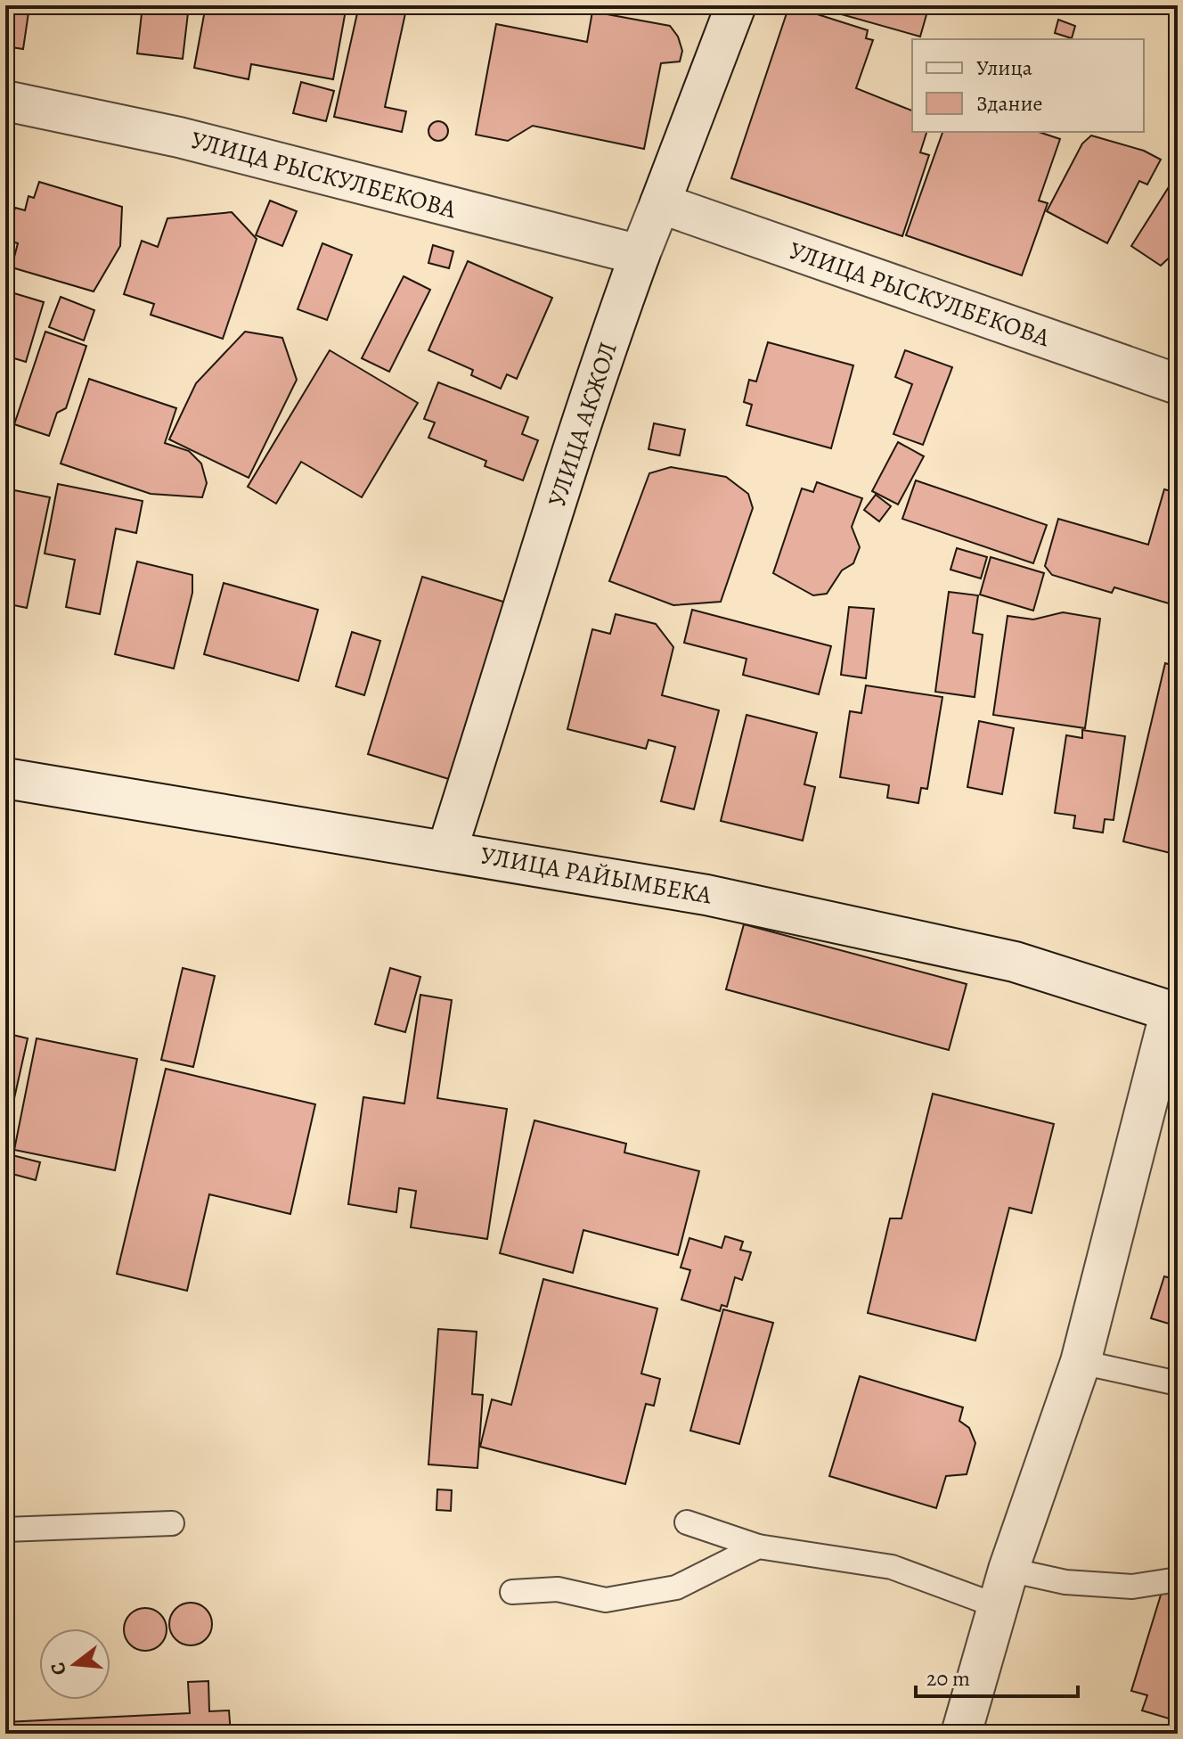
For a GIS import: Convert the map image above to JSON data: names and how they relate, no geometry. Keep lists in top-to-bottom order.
{
  "streets": {
    "street": ["УЛИЦА РЫСКУЛБЕКОВА", "УЛИЦА АКЖОЛ", "УЛИЦА РАЙЫМБЕКА"]
  },
  "crossings": [
    ["УЛИЦА РЫСКУЛБЕКОВА", "УЛИЦА АКЖОЛ"],
    ["УЛИЦА АКЖОЛ", "УЛИЦА РАЙЫМБЕКА"]
  ],
  "legend": ["Улица", "Здание"],
  "scale_bar": "20 m",
  "north": "left"
}
